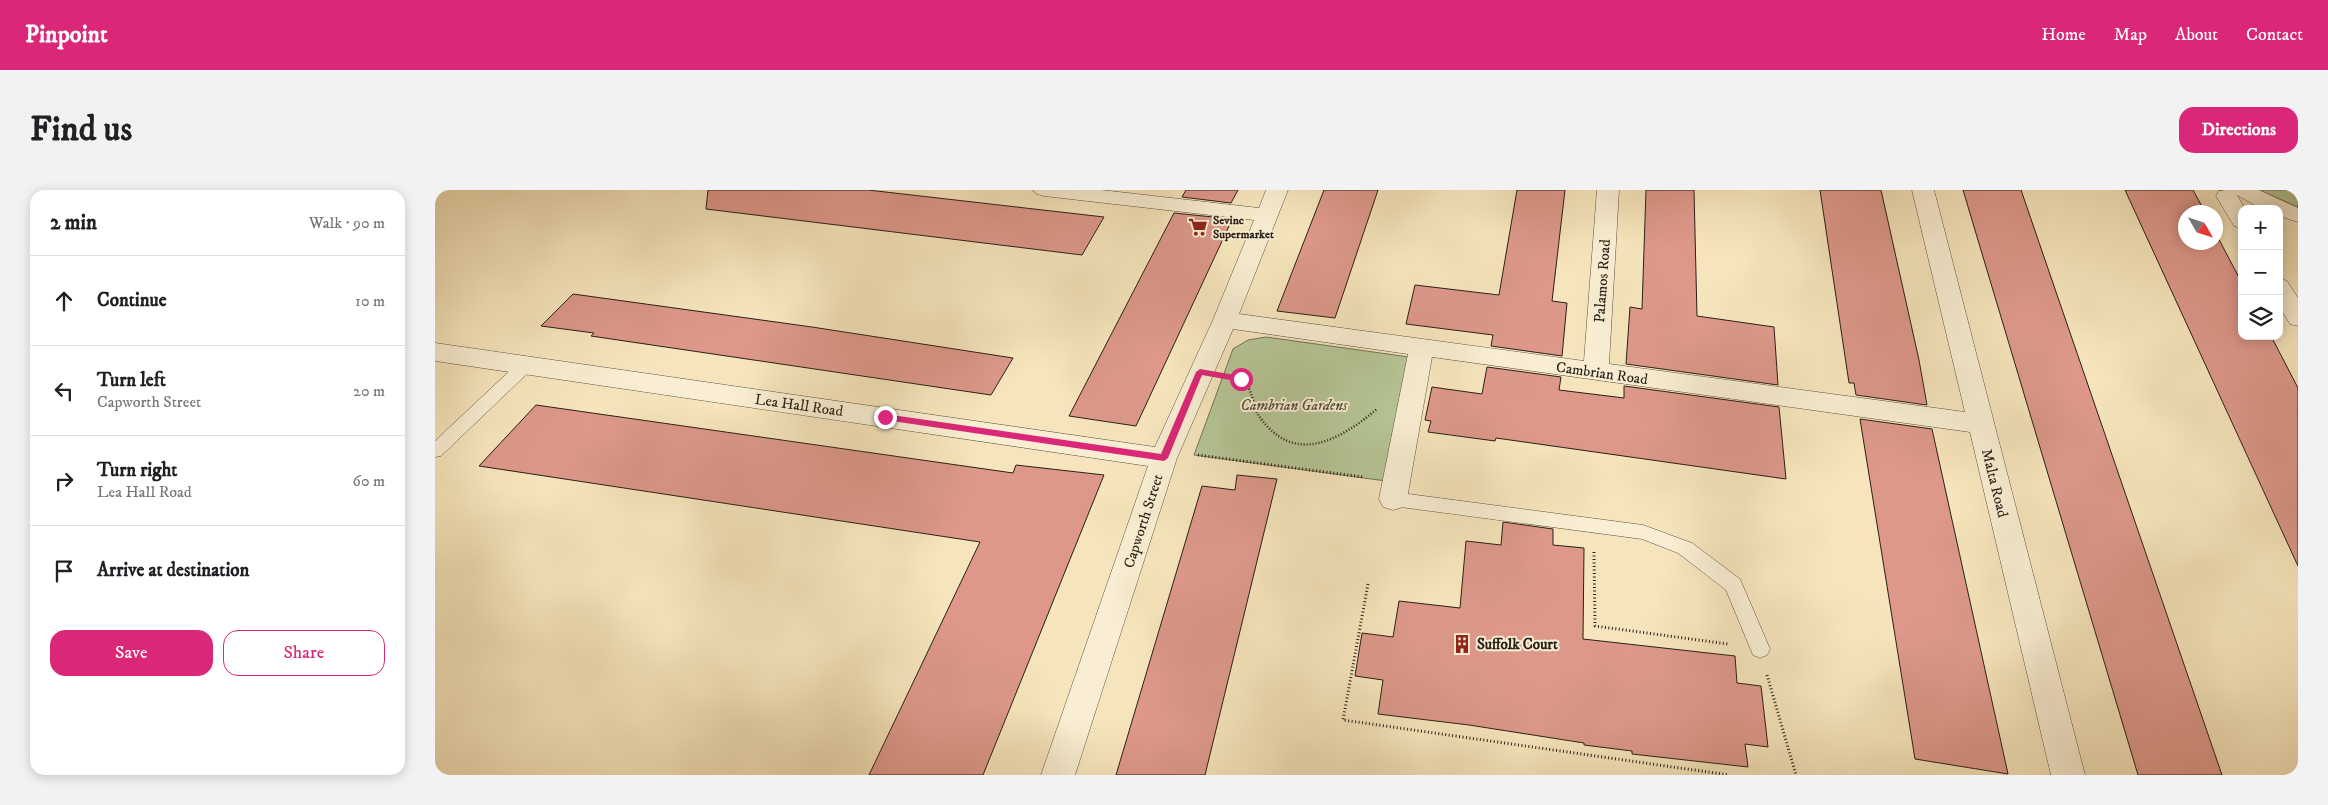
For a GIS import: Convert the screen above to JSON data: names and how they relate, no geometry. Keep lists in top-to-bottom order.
{
  "streets": {
    "street": [
      "Palamos Road",
      "Cambrian Road",
      "Lea Hall Road",
      "Malta Road",
      "Capworth Street"
    ]
  },
  "crossings": [
    ["Palamos Road", "Cambrian Road"],
    ["Cambrian Road", "Malta Road"],
    ["Cambrian Road", "Capworth Street"],
    ["Lea Hall Road", "Capworth Street"]
  ],
  "parks": ["Cambrian Gardens"],
  "places": {
    "supermarket": ["Sevinc Supermarket"],
    "building": ["Suffolk Court"]
  },
  "north": "bottom right",
  "page": {
    "header": "Pinpoint",
    "nav": [
      "Home",
      "Map",
      "About",
      "Contact"
    ],
    "buttons": [
      "Directions",
      ["Save", "Share"]
    ],
    "title": "Find us",
    "heading": ["2 min", "Walk · 90 m"],
    "map_buttons": ["+", "−"],
    "list": [
      ["Continue", "10 m"],
      ["Turn left", "Capworth Street", "20 m"],
      ["Turn right", "Lea Hall Road", "60 m"],
      "Arrive at destination"
    ]
  }
}
